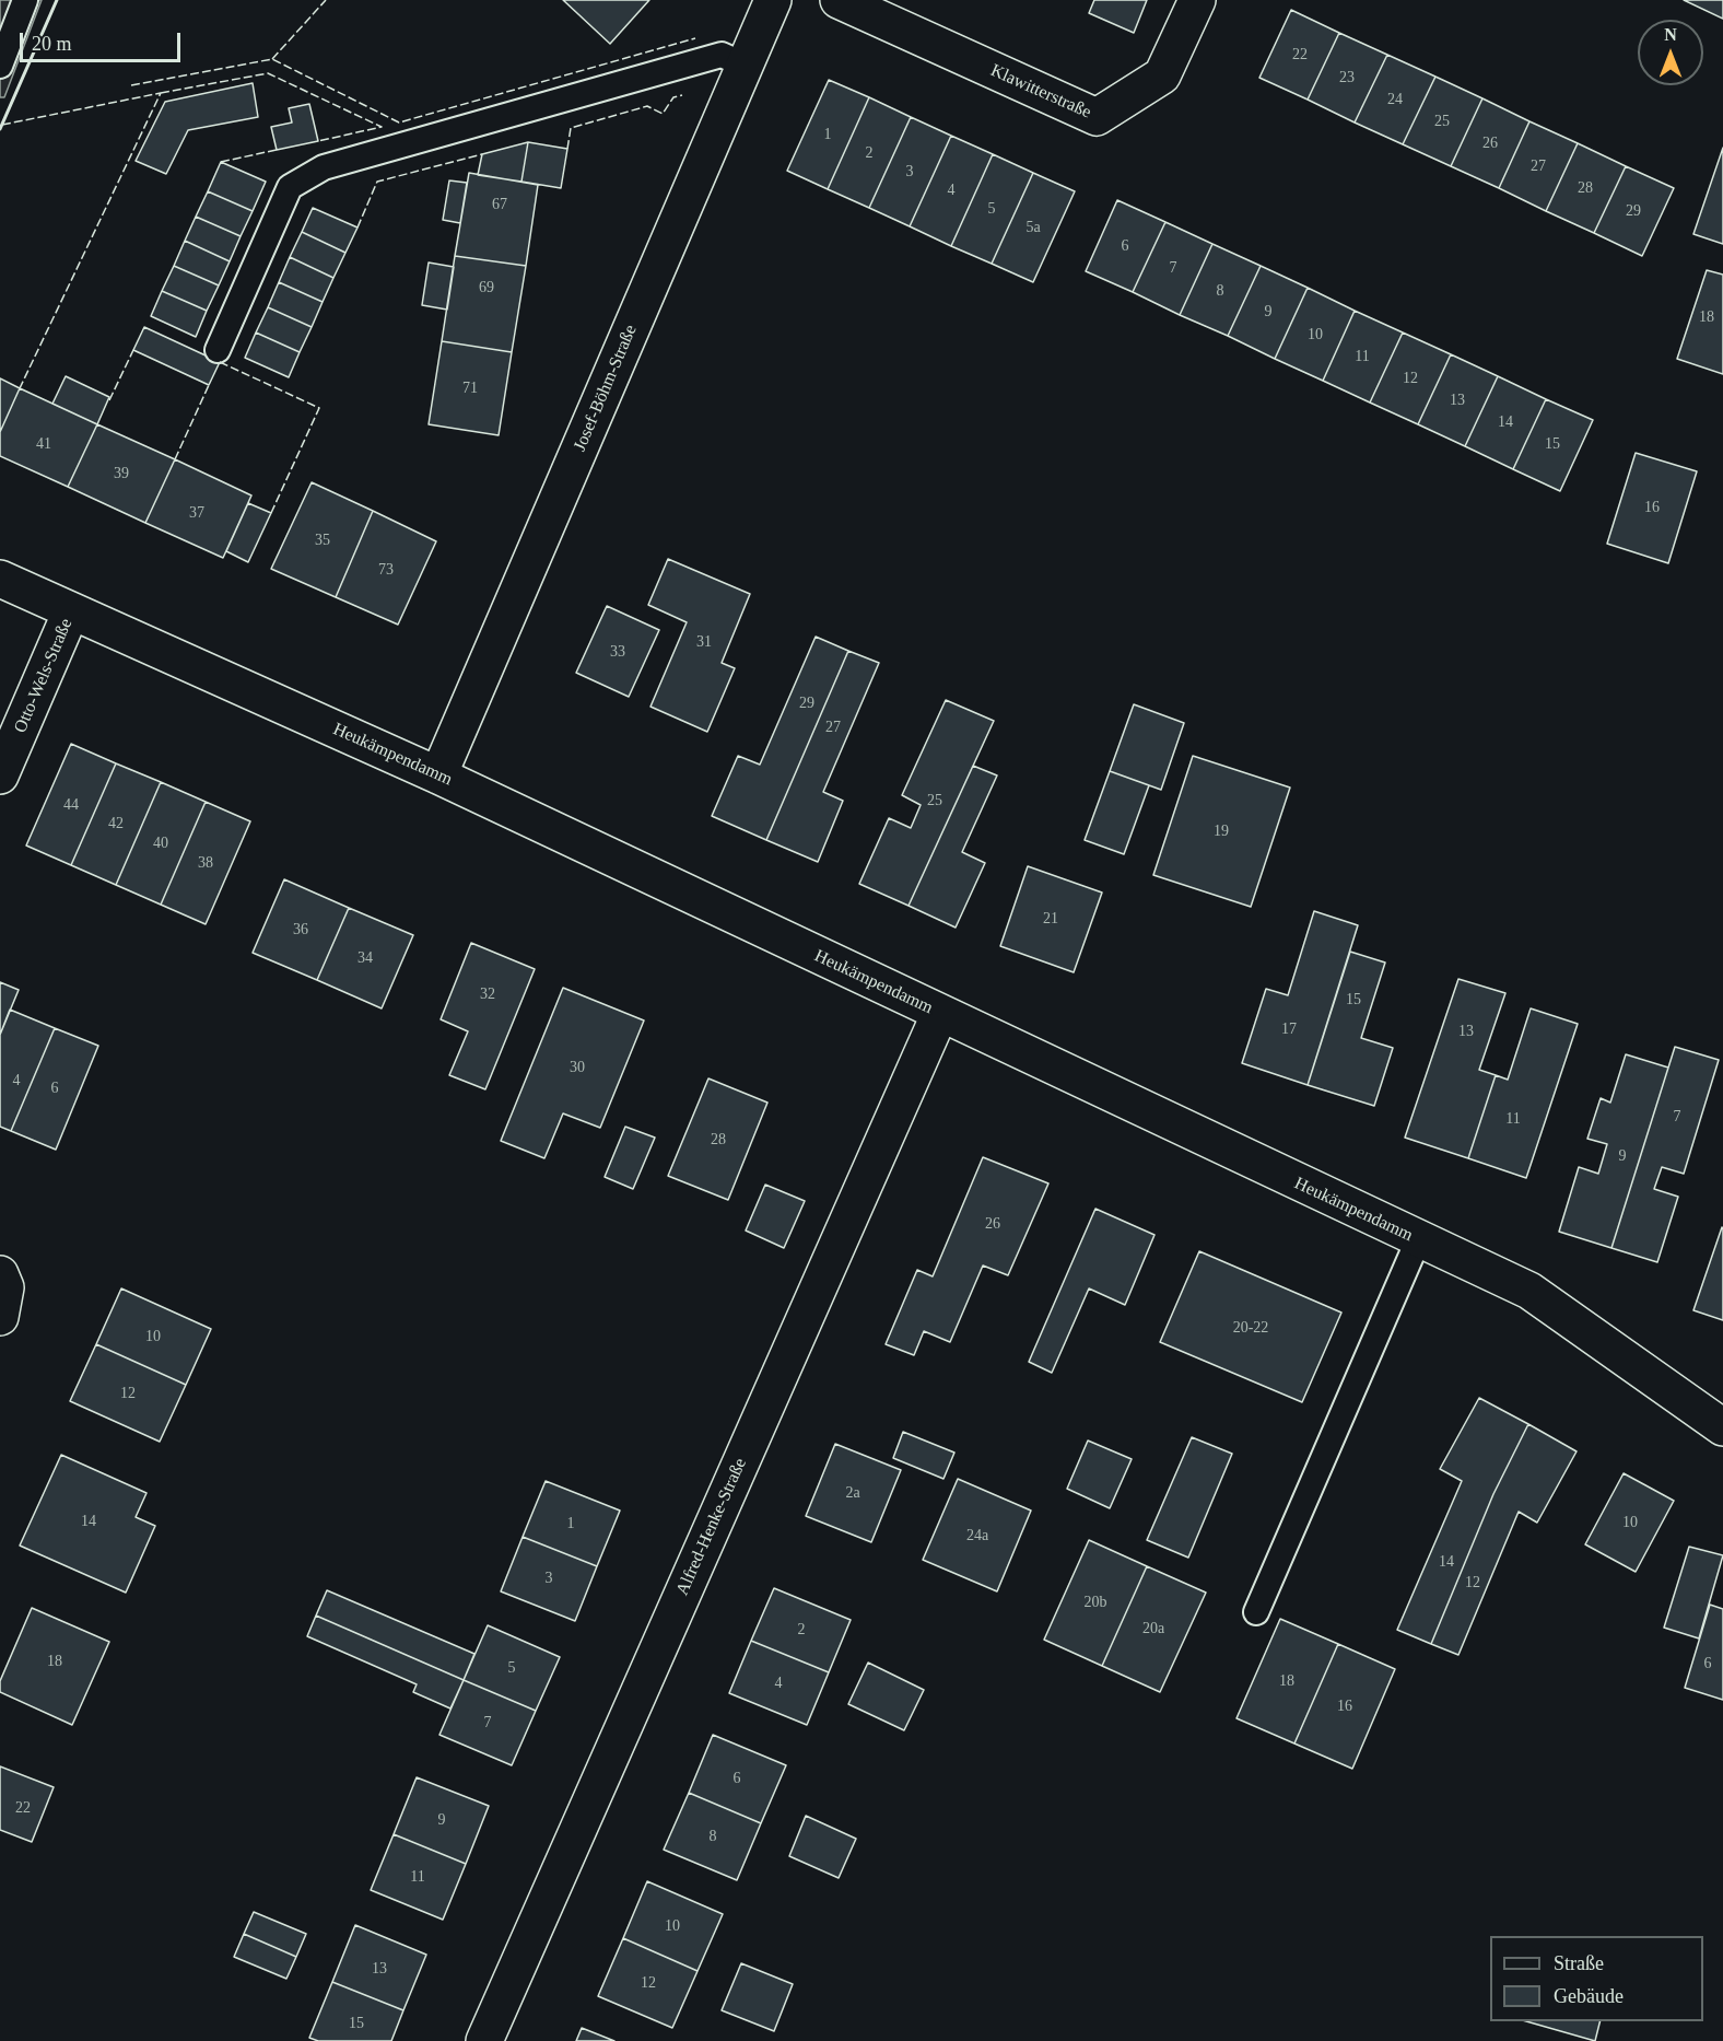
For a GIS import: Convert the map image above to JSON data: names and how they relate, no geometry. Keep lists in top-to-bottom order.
{
  "streets": {
    "street": [
      "Klawitterstraße",
      "Josef-Böhm-Straße",
      "Otto-Wels-Straße",
      "Heukämpendamm",
      "Alfred-Henke-Straße"
    ]
  },
  "crossings": [
    ["Josef-Böhm-Straße", "Heukämpendamm"],
    ["Otto-Wels-Straße", "Heukämpendamm"],
    ["Heukämpendamm", "Alfred-Henke-Straße"]
  ],
  "house_numbers": [
    "22",
    "23",
    "24",
    "25",
    "1",
    "26",
    "2",
    "27",
    "3",
    "28",
    "4",
    "67",
    "5",
    "29",
    "5a",
    "6",
    "7",
    "69",
    "8",
    "9",
    "18",
    "10",
    "11",
    "12",
    "71",
    "13",
    "14",
    "41",
    "15",
    "39",
    "16",
    "37",
    "35",
    "73",
    "31",
    "33",
    "29",
    "27",
    "25",
    "44",
    "42",
    "19",
    "40",
    "38",
    "21",
    "36",
    "34",
    "32",
    "15",
    "17",
    "13",
    "30",
    "4",
    "6",
    "7",
    "11",
    "28",
    "9",
    "26",
    "20-22",
    "10",
    "12",
    "2a",
    "14",
    "10",
    "1",
    "24a",
    "14",
    "3",
    "12",
    "20b",
    "20a",
    "2",
    "18",
    "6",
    "5",
    "18",
    "4",
    "16",
    "7",
    "6",
    "22",
    "9",
    "8",
    "11",
    "10",
    "13",
    "12",
    "15"
  ],
  "legend": ["Straße", "Gebäude"],
  "scale_bar": "20 m",
  "north": "top"
}
